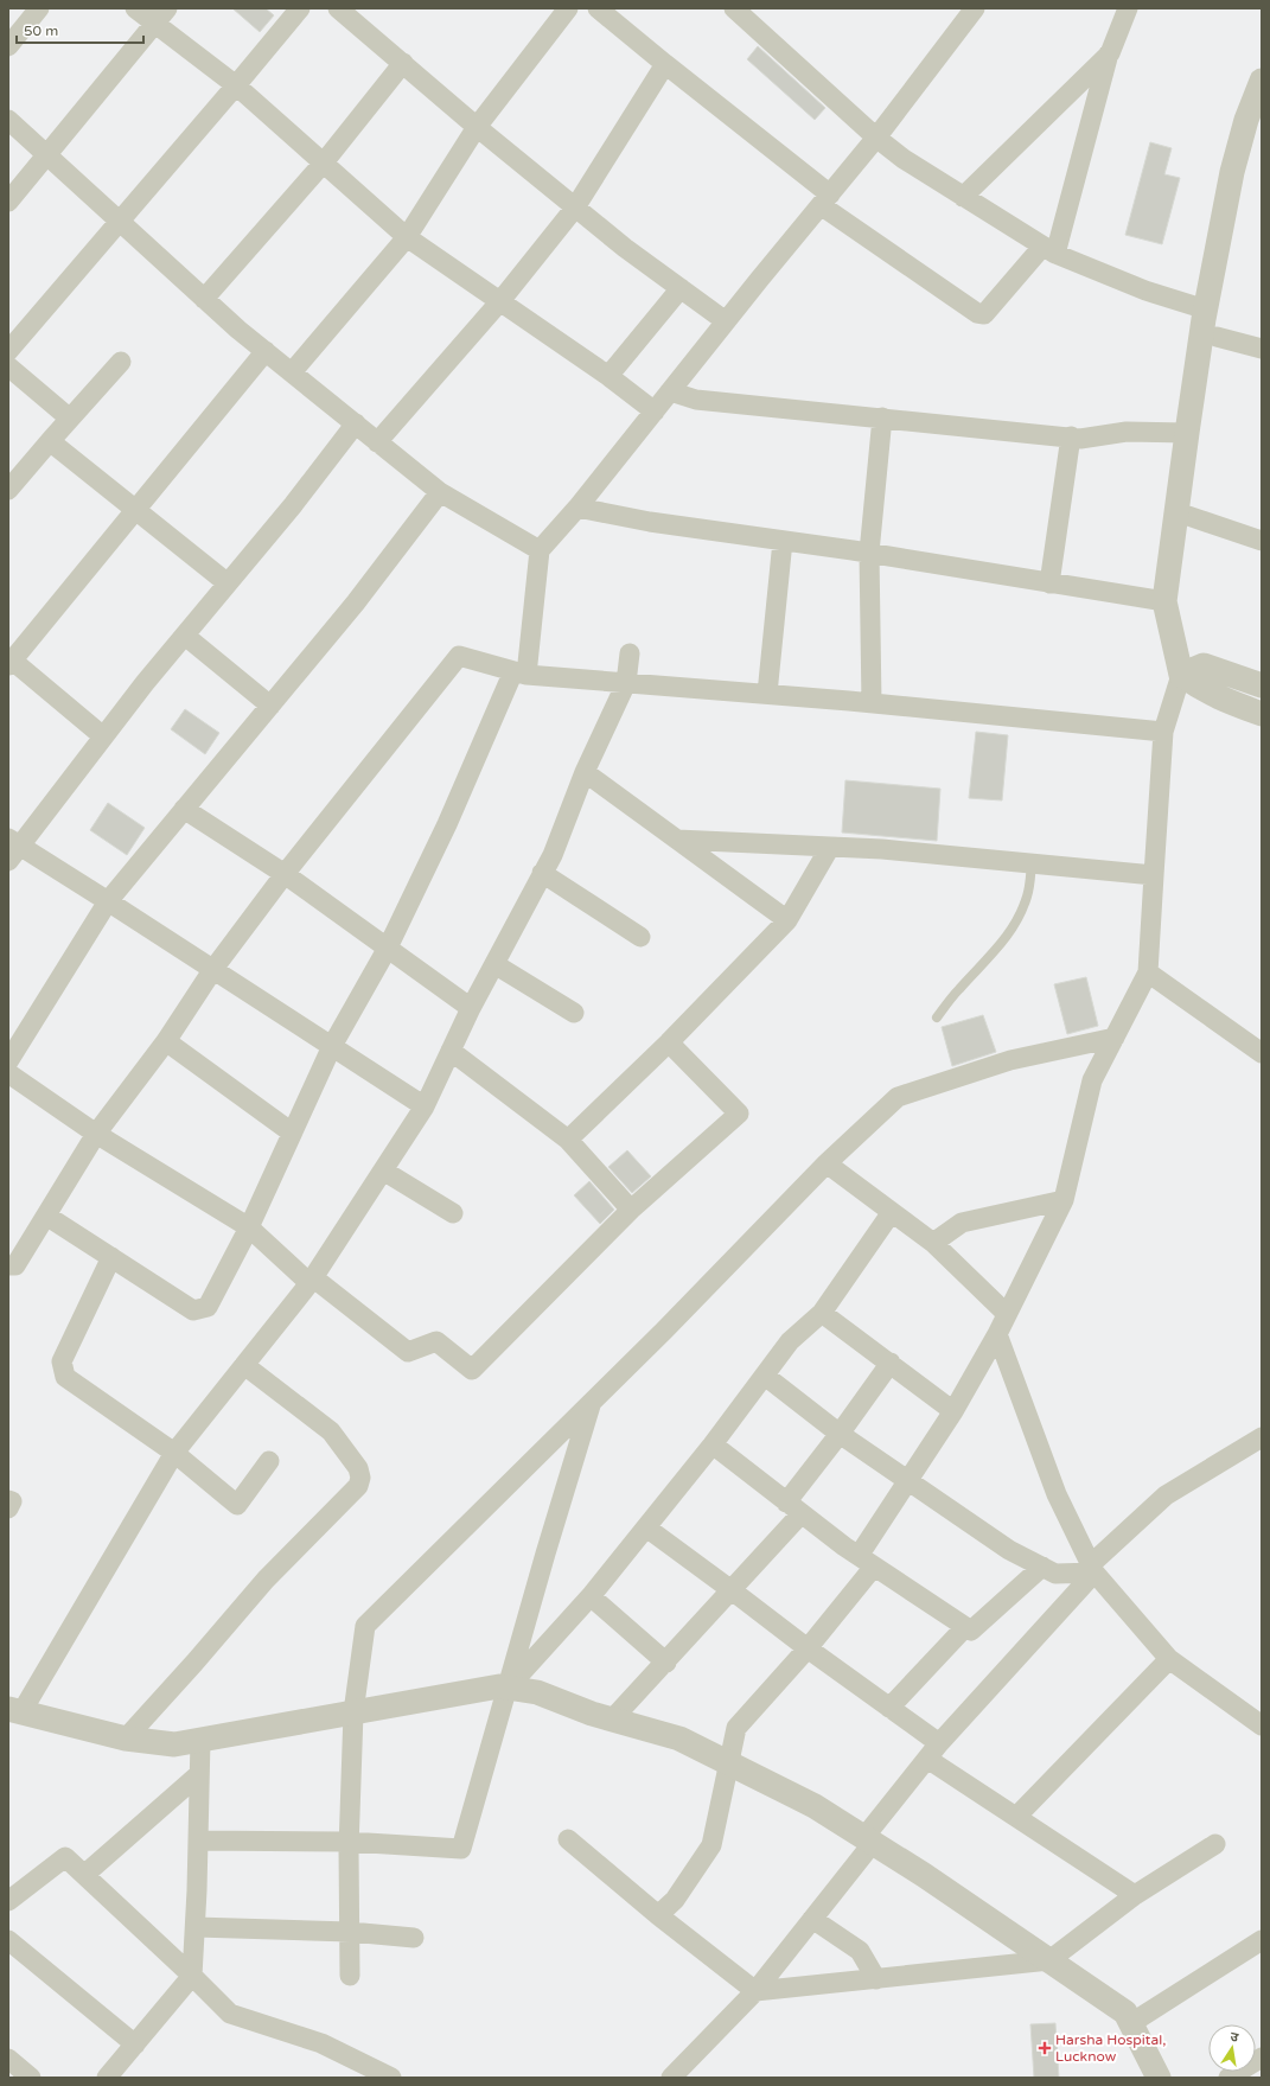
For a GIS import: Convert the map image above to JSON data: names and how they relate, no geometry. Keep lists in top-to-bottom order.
{
  "places": {
    "health": ["Harsha Hospital, Lucknow"]
  },
  "scale_bar": "50 m",
  "north": "top"
}
